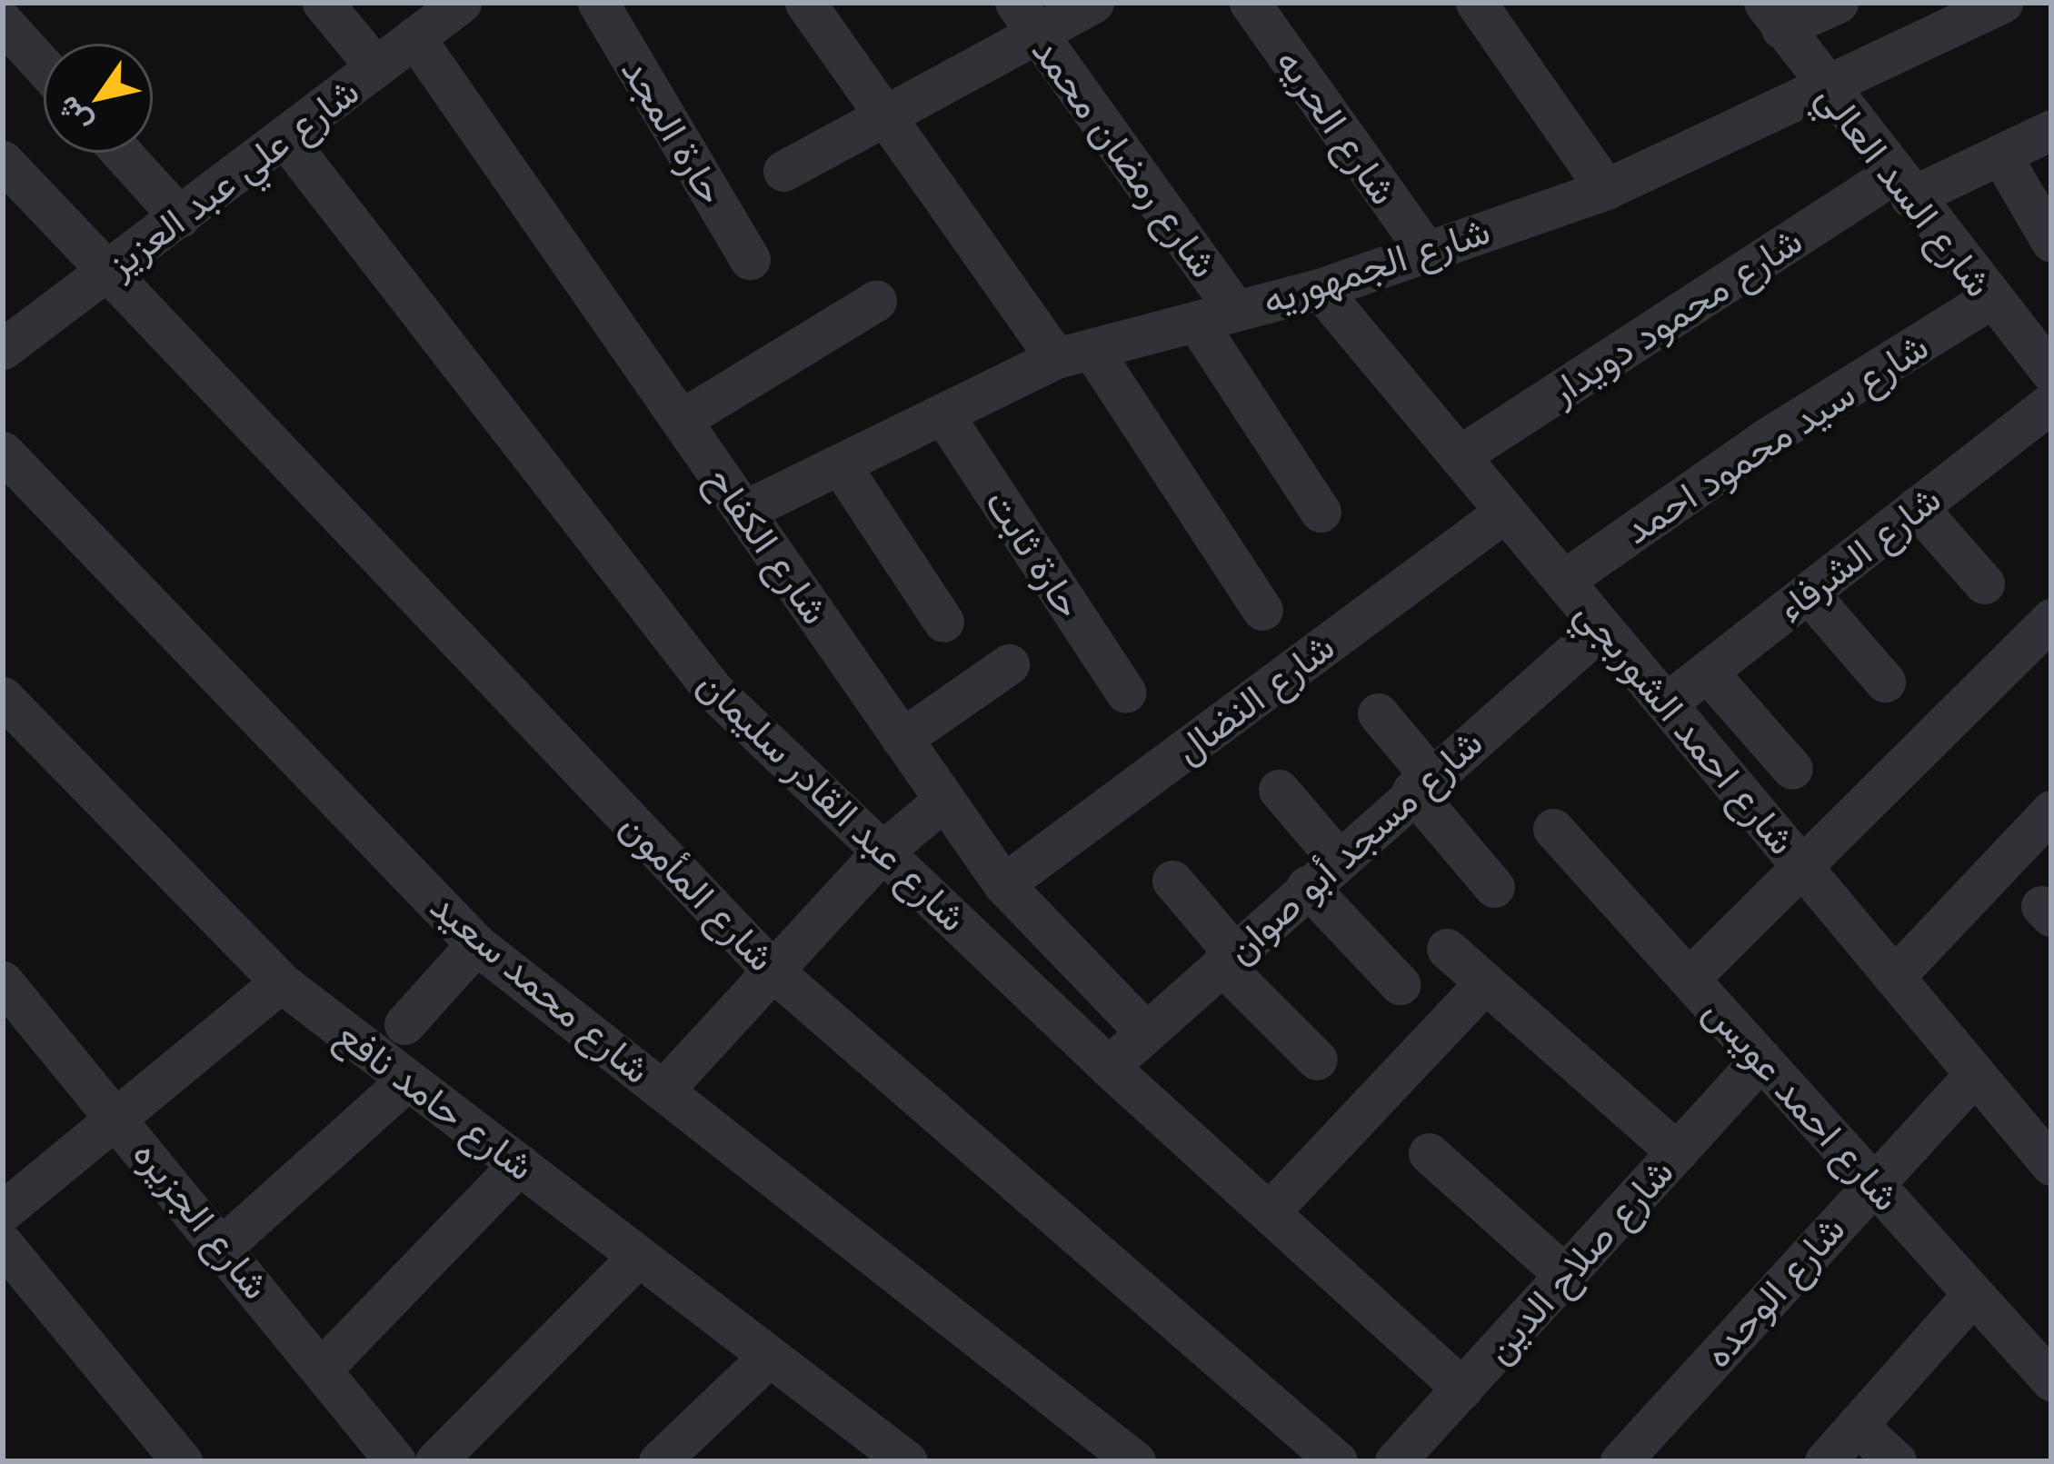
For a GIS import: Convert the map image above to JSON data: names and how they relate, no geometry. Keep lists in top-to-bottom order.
{
  "streets": {
    "street": [
      "شارع الحريه",
      "حارة المجد",
      "شارع رمضان محمد",
      "شارع علي عبد العزيز",
      "شارع السد العالي",
      "شارع الجمهوريه",
      "شارع محمود دويدار",
      "شارع سيد محمود احمد",
      "شارع الكفاح",
      "حارة ثابت",
      "شارع الشرفاء",
      "شارع النضال",
      "شارع احمد الشوربجي",
      "شارع عبد القادر سليمان",
      "شارع مسجد أبو صوان",
      "شارع المأمون",
      "شارع محمد سعيد",
      "شارع حامد نافع",
      "شارع احمد عويس",
      "شارع الجزيره",
      "شارع صلاح الدين",
      "شارع الوحده"
    ]
  },
  "crossings": [
    ["شارع الحريه", "شارع الجمهوريه"],
    ["شارع رمضان محمد", "شارع الجمهوريه"],
    ["شارع علي عبد العزيز", "شارع الكفاح"],
    ["شارع علي عبد العزيز", "شارع عبد القادر سليمان"],
    ["شارع علي عبد العزيز", "شارع المأمون"],
    ["شارع السد العالي", "شارع الجمهوريه"],
    ["شارع السد العالي", "شارع محمود دويدار"],
    ["شارع السد العالي", "شارع سيد محمود احمد"],
    ["شارع الجمهوريه", "شارع الكفاح"],
    ["شارع الجمهوريه", "حارة ثابت"],
    ["شارع الجمهوريه", "شارع احمد الشوربجي"],
    ["شارع محمود دويدار", "شارع احمد الشوربجي"],
    ["شارع سيد محمود احمد", "شارع احمد الشوربجي"],
    ["شارع الكفاح", "شارع النضال"],
    ["شارع الكفاح", "شارع مسجد أبو صوان"],
    ["شارع الشرفاء", "شارع احمد الشوربجي"],
    ["شارع النضال", "شارع احمد الشوربجي"],
    ["شارع احمد الشوربجي", "شارع مسجد أبو صوان"],
    ["شارع احمد الشوربجي", "شارع الوحده"],
    ["شارع عبد القادر سليمان", "شارع مسجد أبو صوان"],
    ["شارع عبد القادر سليمان", "شارع صلاح الدين"],
    ["شارع احمد عويس", "شارع صلاح الدين"],
    ["شارع احمد عويس", "شارع الوحده"]
  ],
  "north": "bottom left"
}
